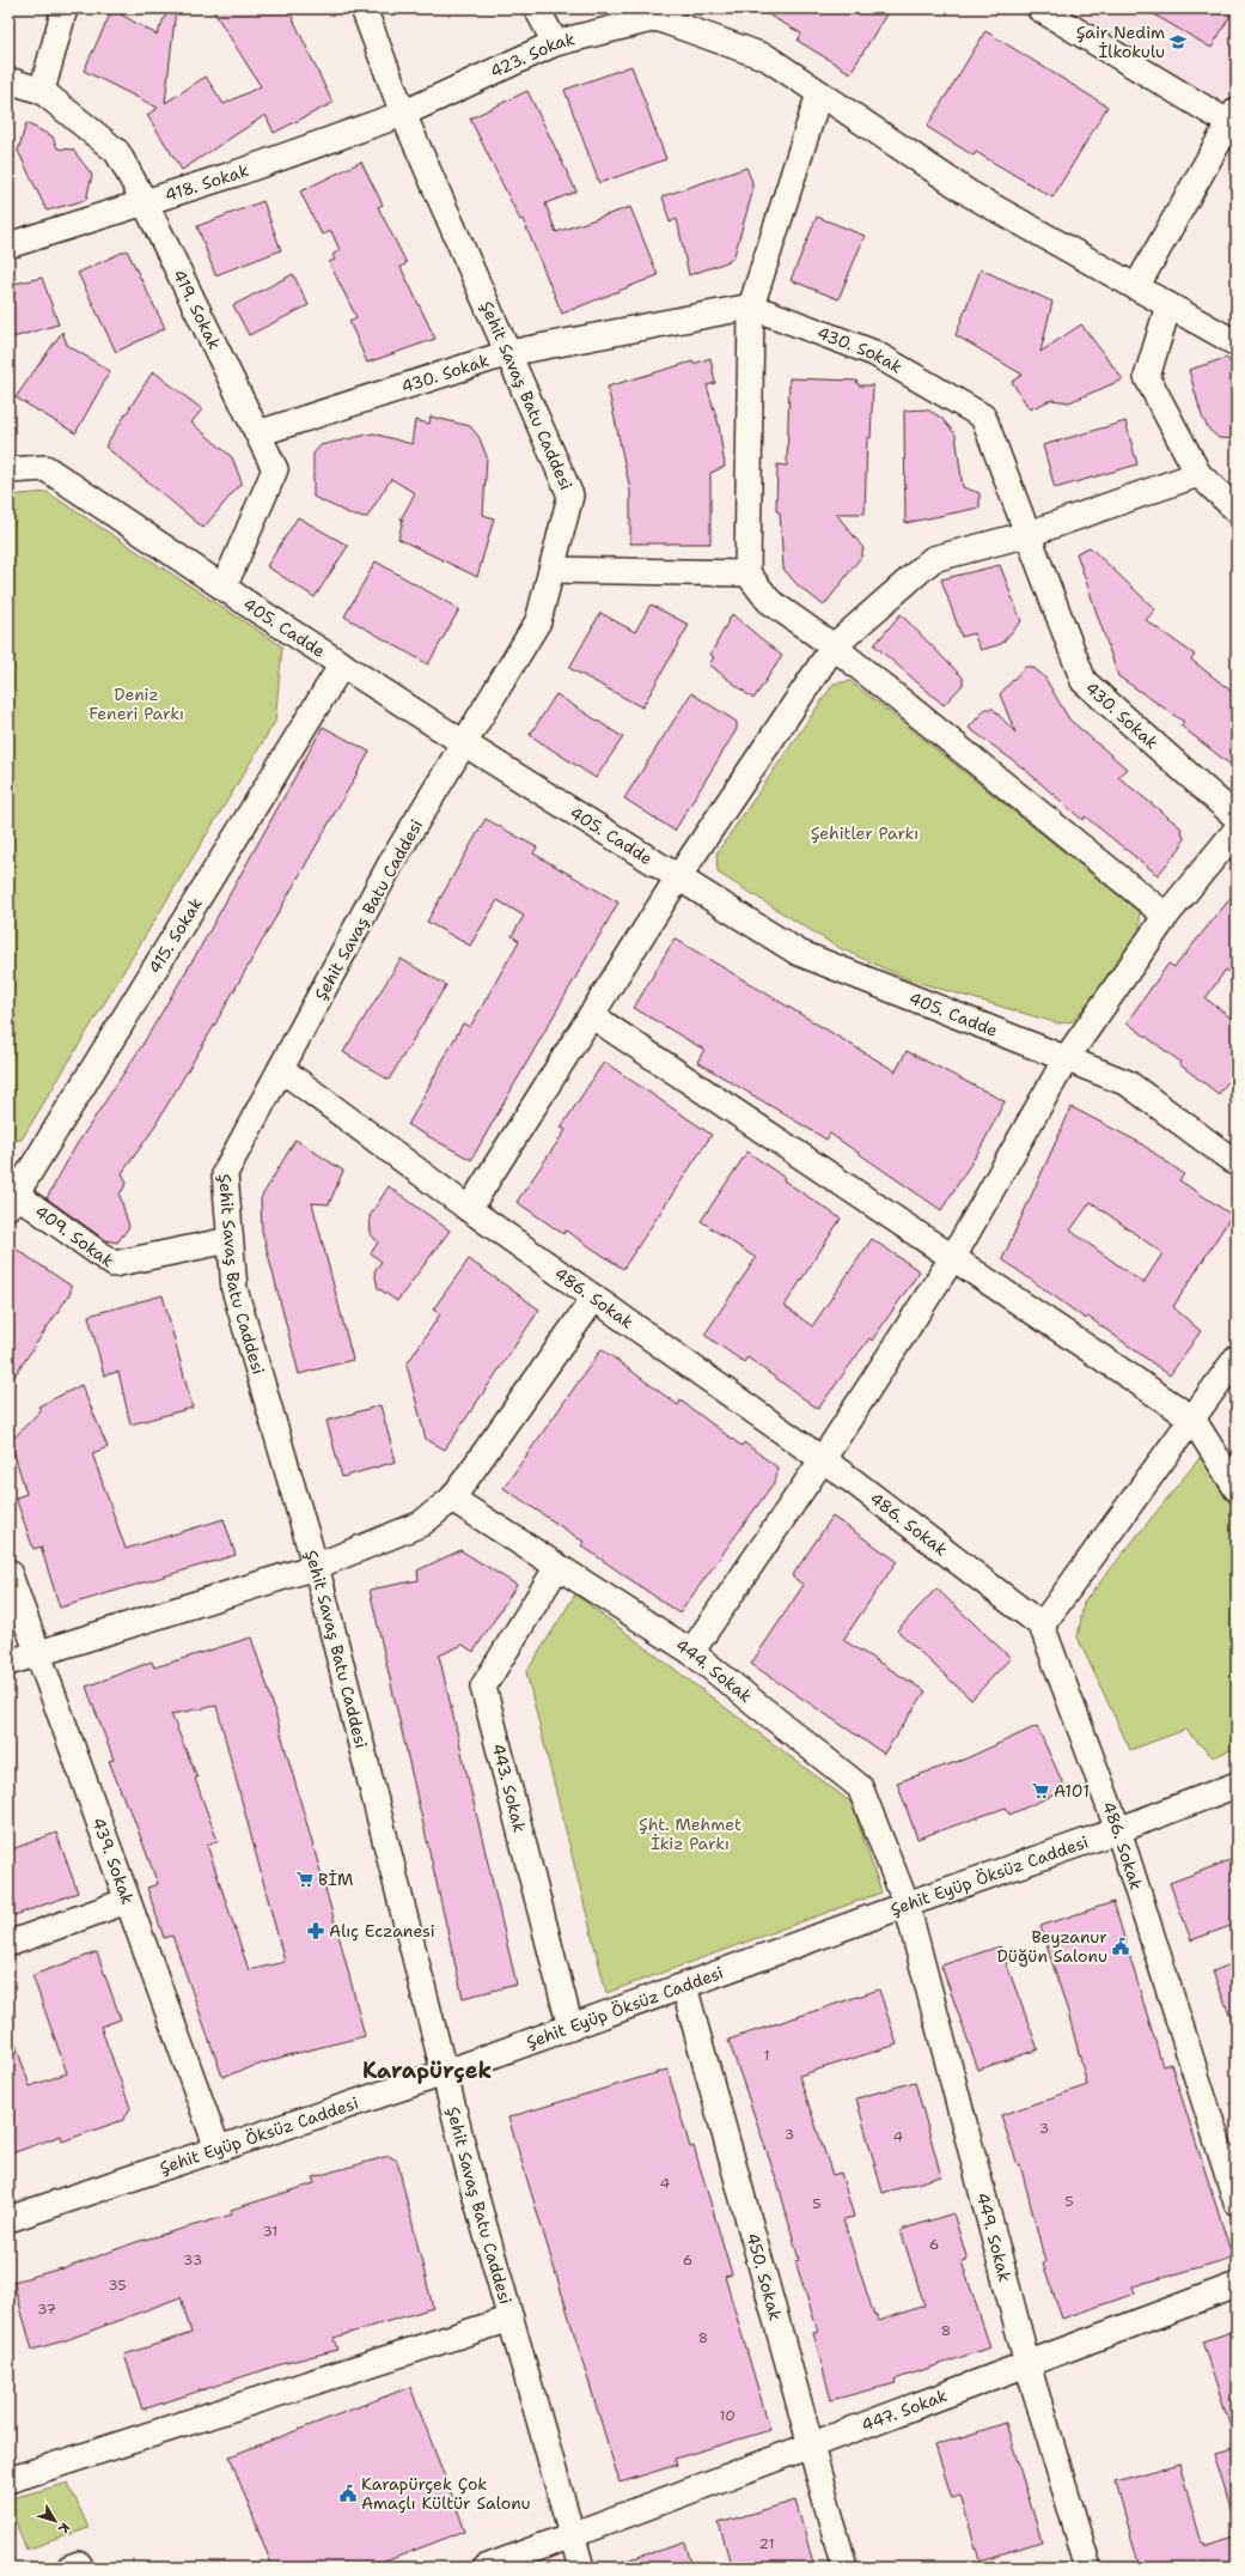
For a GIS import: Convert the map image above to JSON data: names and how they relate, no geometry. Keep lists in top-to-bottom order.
{
  "streets": {
    "street": [
      "423. Sokak",
      "418. Sokak",
      "419. Sokak",
      "430. Sokak",
      "Şehit Savaş Batu Caddesi",
      "405. Cadde",
      "415. Sokak",
      "409. Sokak",
      "486. Sokak",
      "444. Sokak",
      "443. Sokak",
      "439. Sokak",
      "Şehit Eyüp Öksüz Caddesi",
      "449. Sokak",
      "450. Sokak",
      "447. Sokak"
    ]
  },
  "crossings": [
    ["423. Sokak", "418. Sokak"],
    ["423. Sokak", "Şehit Savaş Batu Caddesi"],
    ["418. Sokak", "419. Sokak"],
    ["418. Sokak", "Şehit Savaş Batu Caddesi"],
    ["419. Sokak", "430. Sokak"],
    ["419. Sokak", "405. Cadde"],
    ["430. Sokak", "Şehit Savaş Batu Caddesi"],
    ["Şehit Savaş Batu Caddesi", "405. Cadde"],
    ["Şehit Savaş Batu Caddesi", "409. Sokak"],
    ["Şehit Savaş Batu Caddesi", "486. Sokak"],
    ["Şehit Savaş Batu Caddesi", "Şehit Eyüp Öksüz Caddesi"],
    ["Şehit Savaş Batu Caddesi", "447. Sokak"],
    ["405. Cadde", "415. Sokak"],
    ["415. Sokak", "409. Sokak"],
    ["486. Sokak", "Şehit Eyüp Öksüz Caddesi"],
    ["444. Sokak", "443. Sokak"],
    ["444. Sokak", "Şehit Eyüp Öksüz Caddesi"],
    ["444. Sokak", "449. Sokak"],
    ["443. Sokak", "Şehit Eyüp Öksüz Caddesi"],
    ["439. Sokak", "Şehit Eyüp Öksüz Caddesi"],
    ["Şehit Eyüp Öksüz Caddesi", "449. Sokak"],
    ["Şehit Eyüp Öksüz Caddesi", "450. Sokak"],
    ["449. Sokak", "447. Sokak"],
    ["450. Sokak", "447. Sokak"]
  ],
  "districts": ["Karapürçek"],
  "parks": ["Deniz Feneri Parkı", "Şehitler Parkı", "Şht. Mehmet İkiz Parkı"],
  "places": {
    "school or university": ["Şair Nedim İlkokulu"],
    "supermarket": ["A101", "BİM"],
    "pharmacy": ["Alıç Eczanesi"],
    "public building": ["Beyzanur Düğün Salonu", "Karapürçek Çok Amaçlı Kültür Salonu"]
  },
  "house_numbers": [
    "1",
    "3",
    "3",
    "4",
    "4",
    "5",
    "5",
    "31",
    "6",
    "33",
    "6",
    "35",
    "37",
    "8",
    "8",
    "10",
    "21"
  ],
  "north": "bottom right"
}
